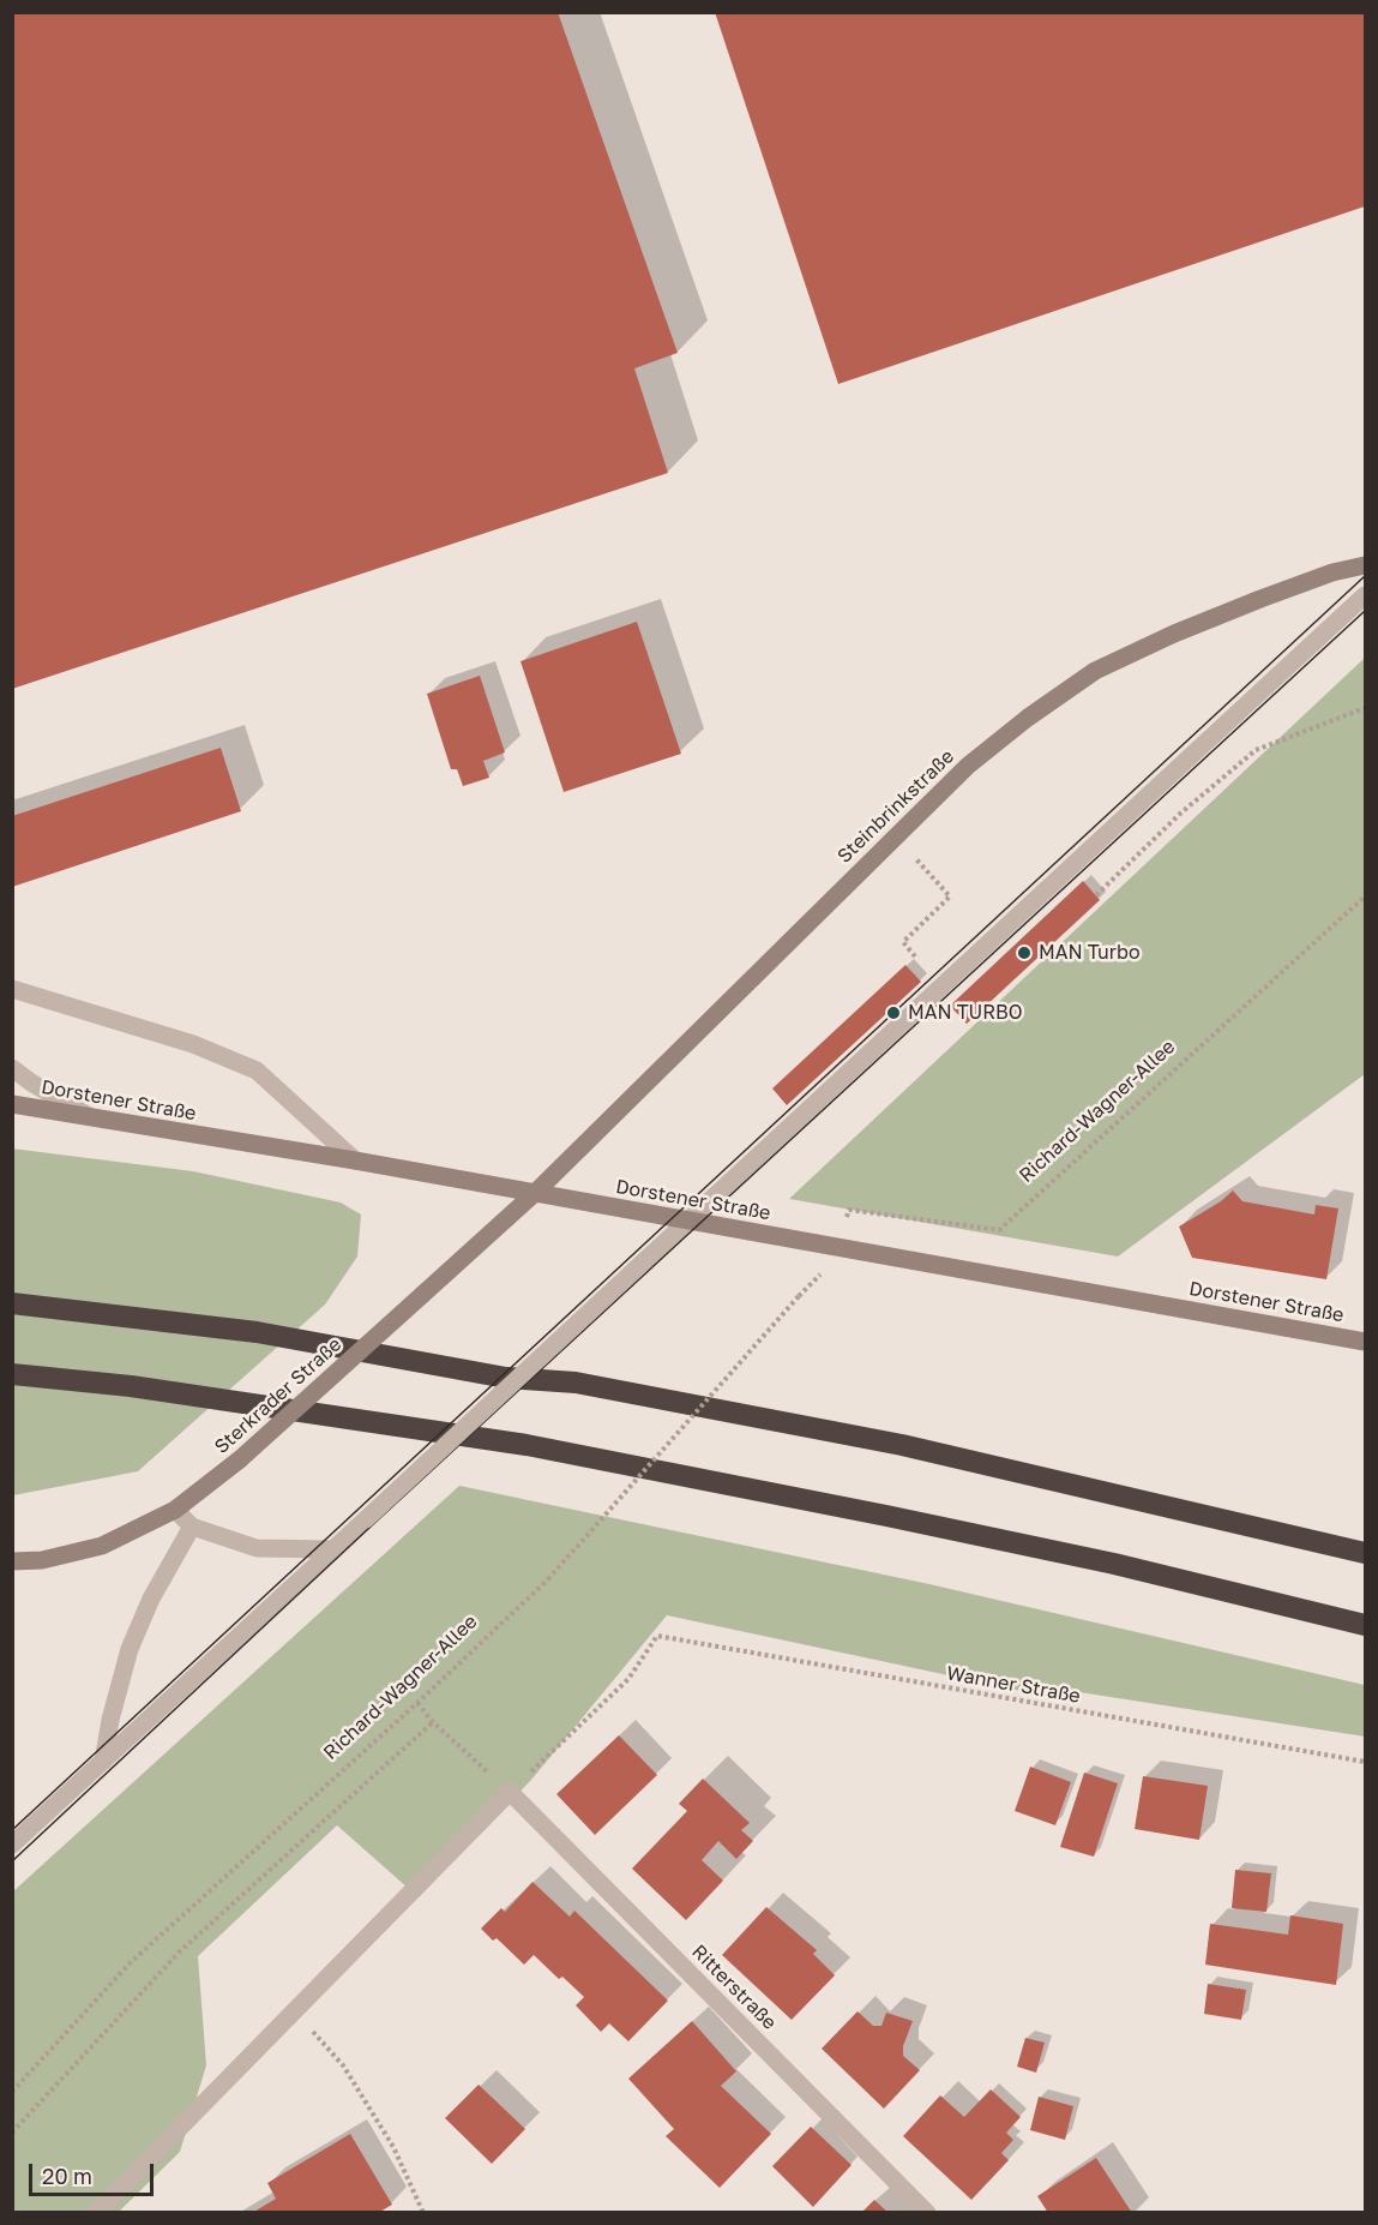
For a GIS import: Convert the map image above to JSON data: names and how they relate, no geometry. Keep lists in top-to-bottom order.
{
  "streets": {
    "street": [
      "Steinbrinkstraße",
      "Dorstener Straße",
      "Sterkrader Straße",
      "Ritterstraße"
    ],
    "path": ["Richard-Wagner-Allee", "Wanner Straße"]
  },
  "crossings": [
    ["Steinbrinkstraße", "Dorstener Straße"],
    ["Steinbrinkstraße", "Sterkrader Straße"],
    ["Dorstener Straße", "Richard-Wagner-Allee"],
    ["Dorstener Straße", "Sterkrader Straße"],
    ["Wanner Straße", "Ritterstraße"]
  ],
  "places": ["MAN Turbo", "MAN TURBO"],
  "scale_bar": "20 m"
}
